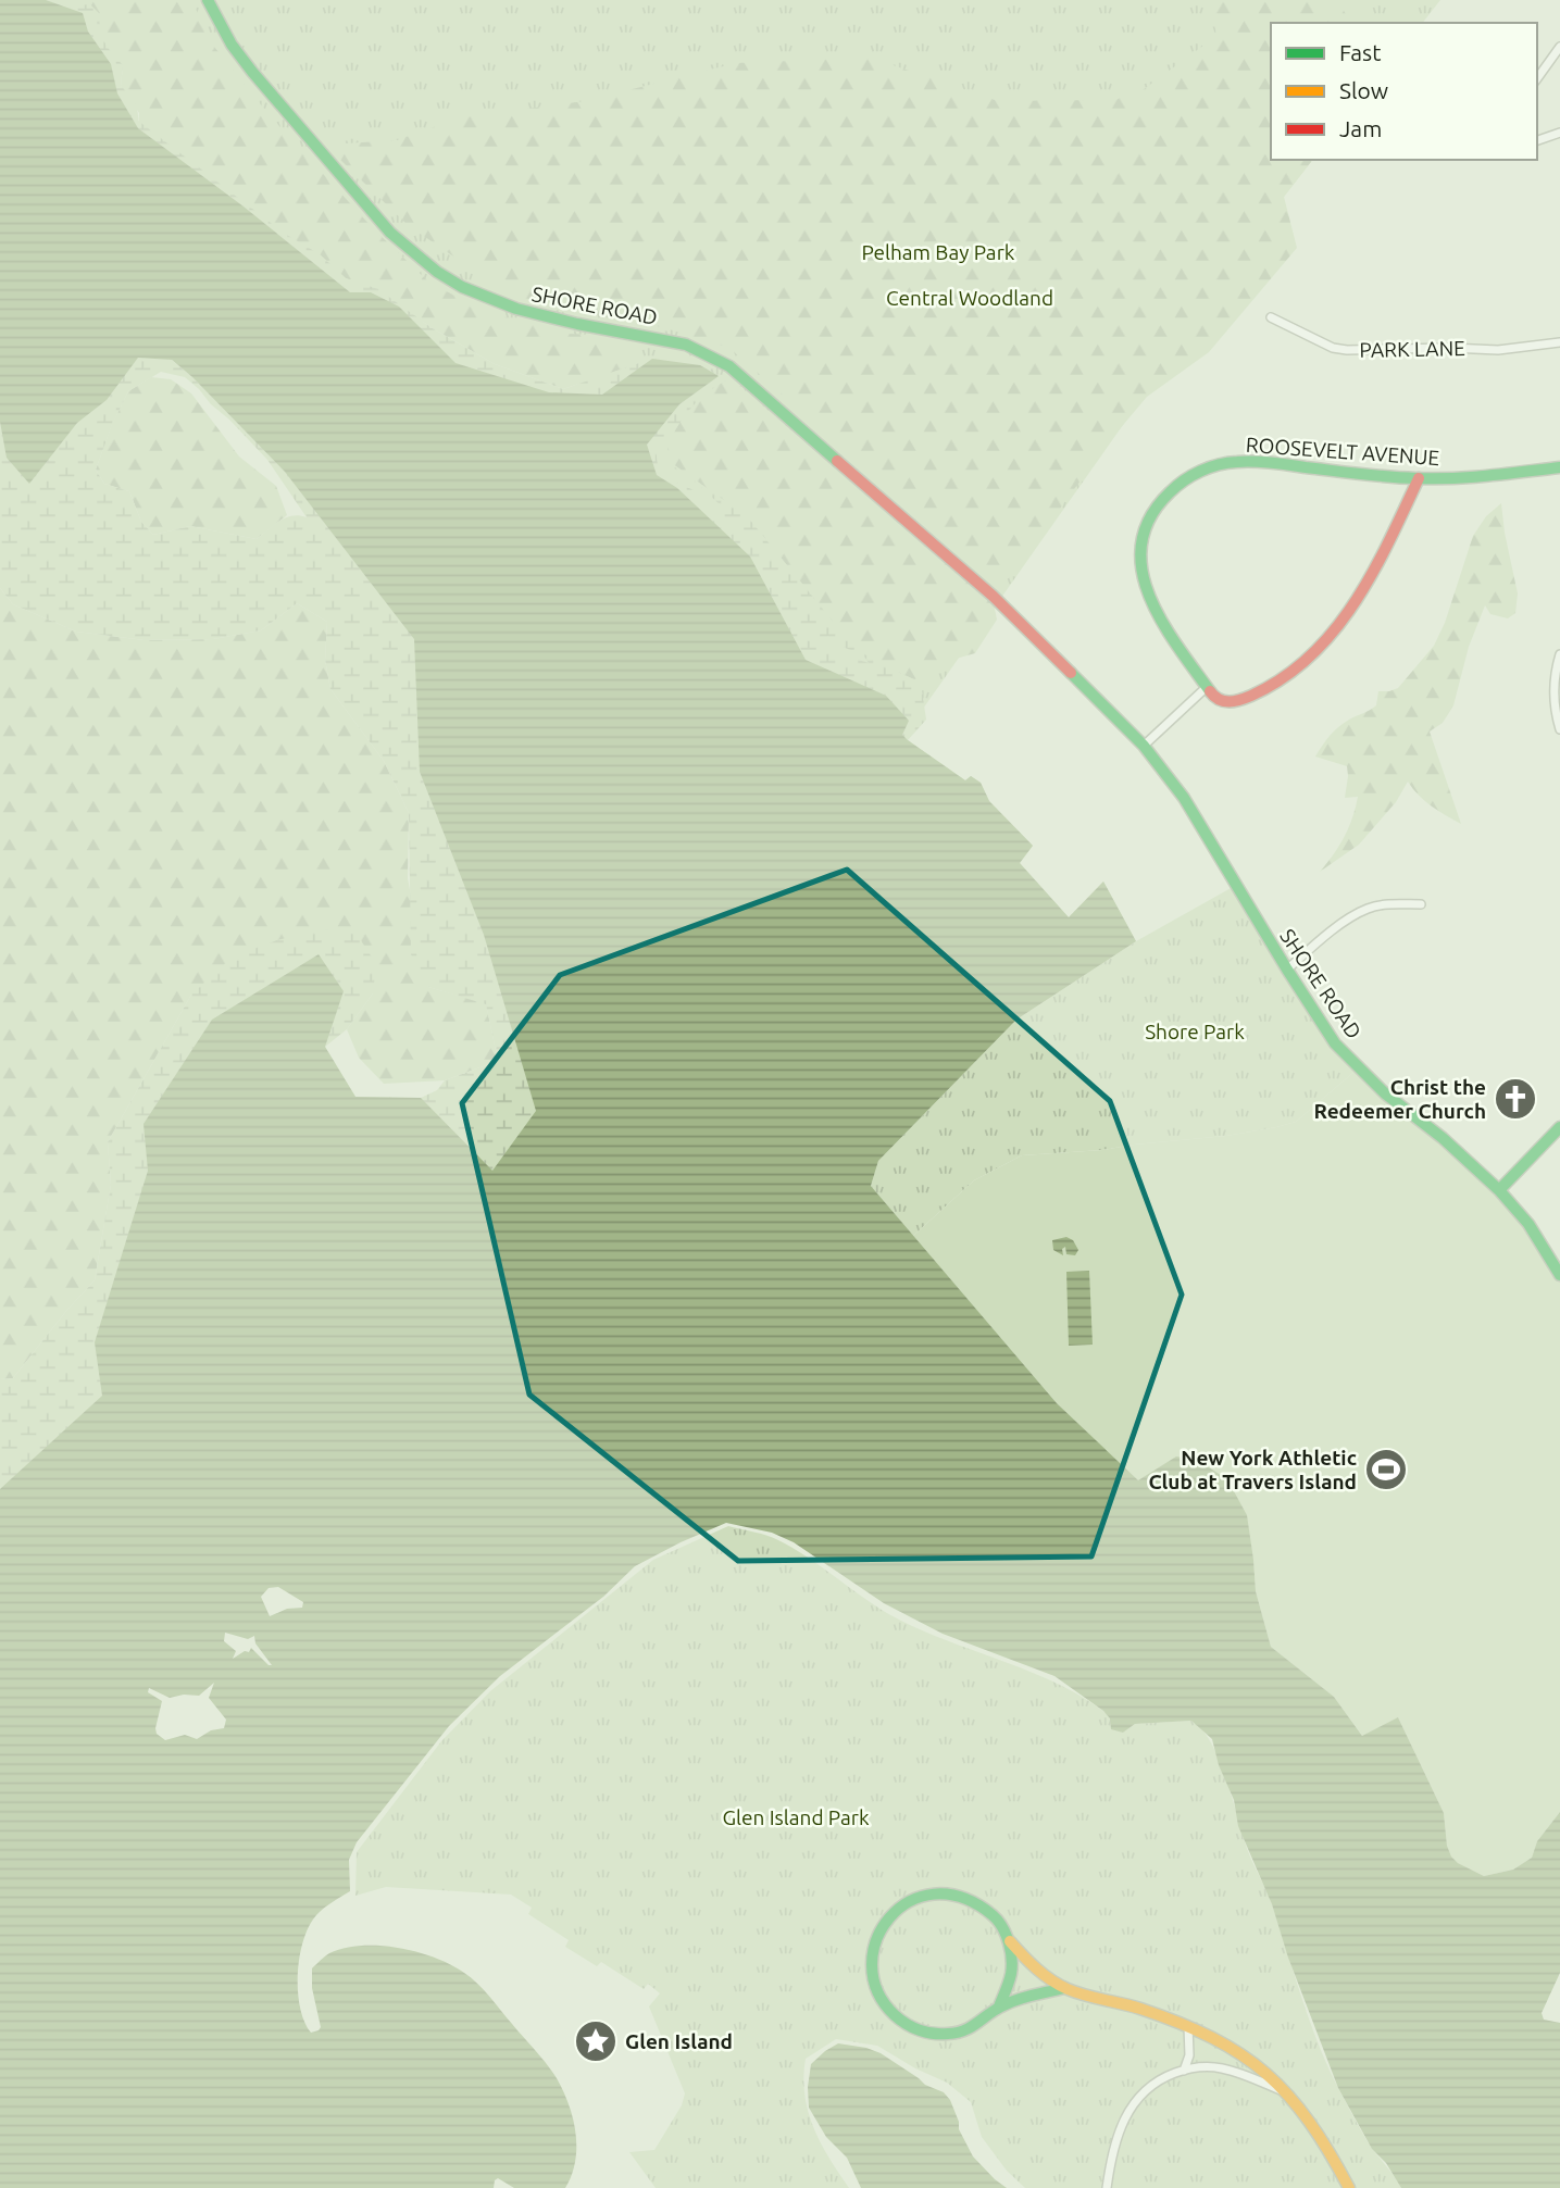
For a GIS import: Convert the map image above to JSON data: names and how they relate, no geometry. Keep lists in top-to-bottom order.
{
  "streets": {
    "street": ["SHORE ROAD", "PARK LANE", "ROOSEVELT AVENUE"]
  },
  "parks": [
    "Pelham Bay Park",
    "Central Woodland",
    "Shore Park",
    "Glen Island Park"
  ],
  "places": {
    "church": ["Christ the Redeemer Church"],
    "sports": ["New York Athletic Club at Travers Island"],
    "place": ["Glen Island"]
  },
  "legend": ["Fast", "Slow", "Jam"]
}
